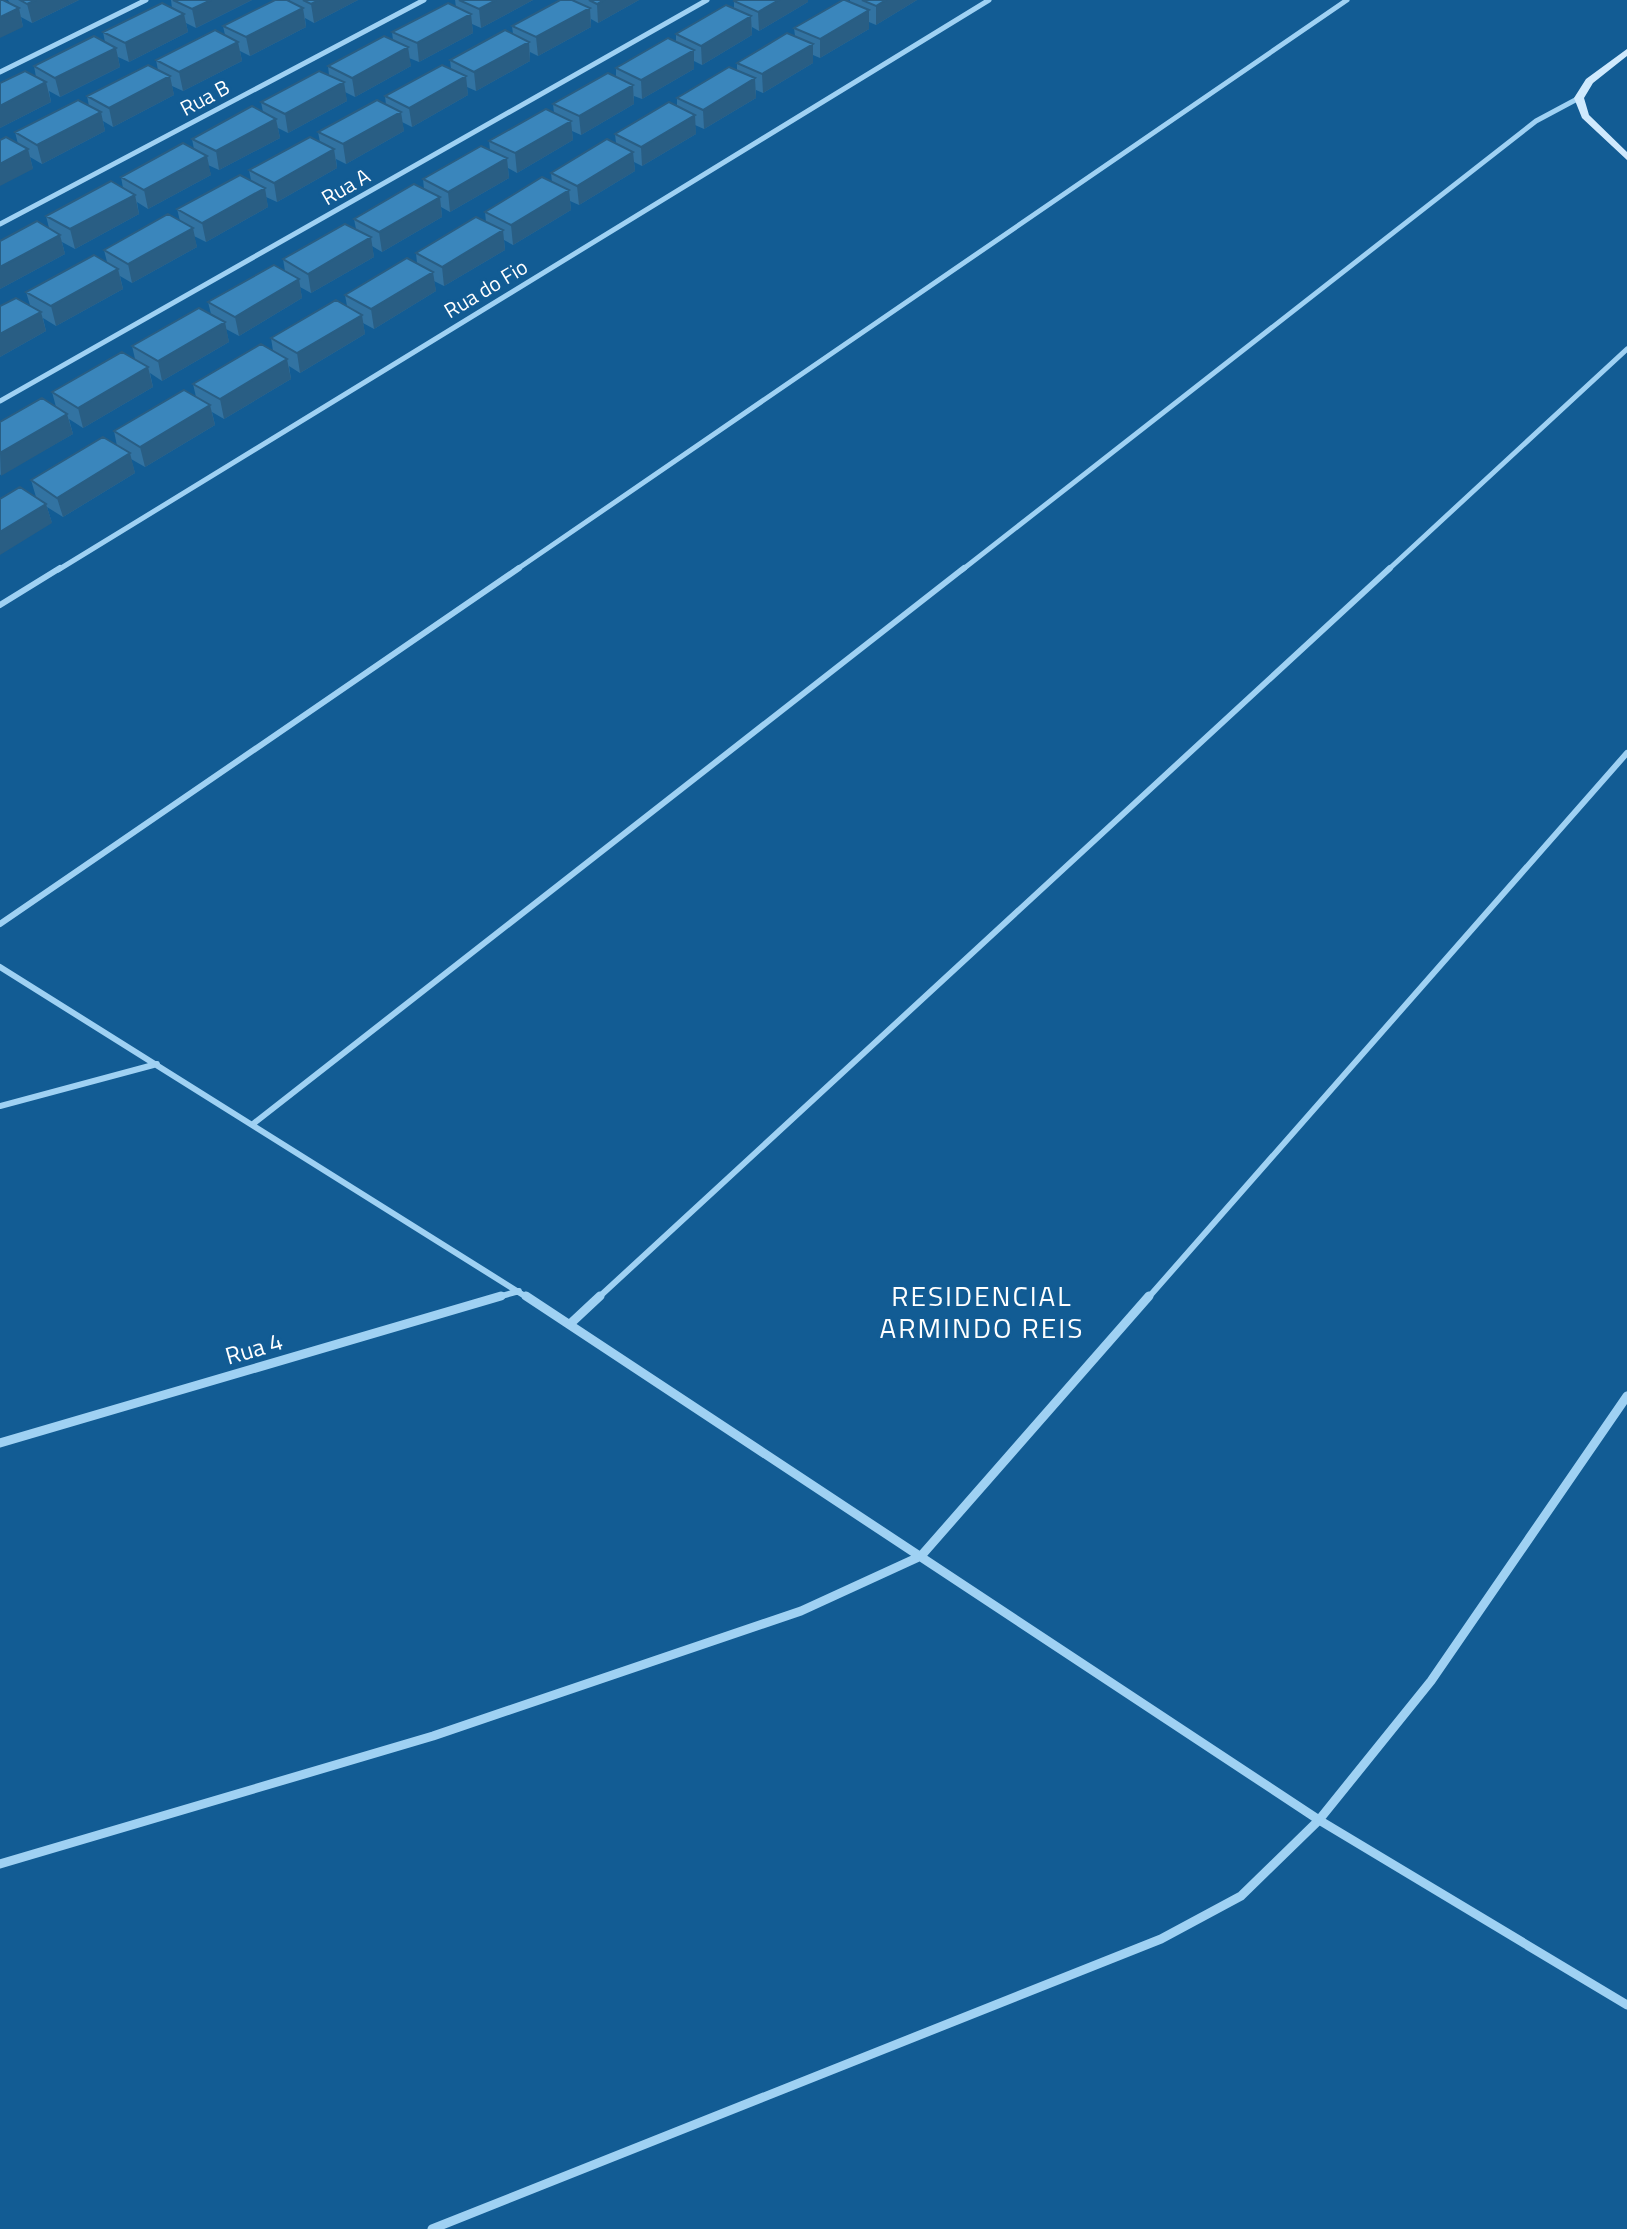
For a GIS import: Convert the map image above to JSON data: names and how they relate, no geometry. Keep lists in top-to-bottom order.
{
  "streets": {
    "street": [
      "Rua B",
      "Rua A",
      "Rua do Fio",
      "Rua 4"
    ]
  },
  "districts": ["RESIDENCIAL ARMINDO REIS"]
}
